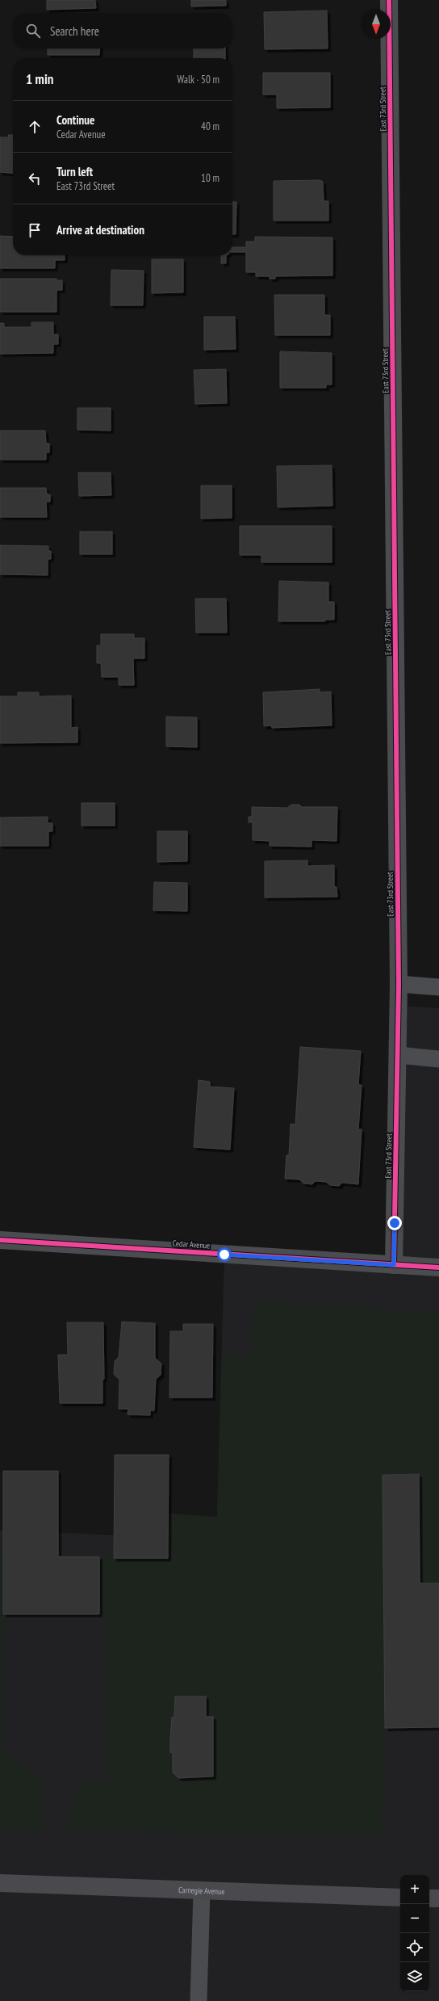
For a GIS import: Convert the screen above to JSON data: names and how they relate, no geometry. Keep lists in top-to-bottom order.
{
  "streets": {
    "main road": ["Carnegie Avenue"],
    "street": ["East 73rd Street", "Cedar Avenue"]
  },
  "crossings": [
    ["East 73rd Street", "Cedar Avenue"]
  ],
  "north": "bottom",
  "page": {
    "search": "Search here",
    "heading": ["1 min", "Walk · 50 m"],
    "list": [
      ["Continue", "Cedar Avenue", "40 m"],
      ["Turn left", "East 73rd Street", "10 m"],
      "Arrive at destination"
    ],
    "map_buttons": ["+", "−"]
  }
}
